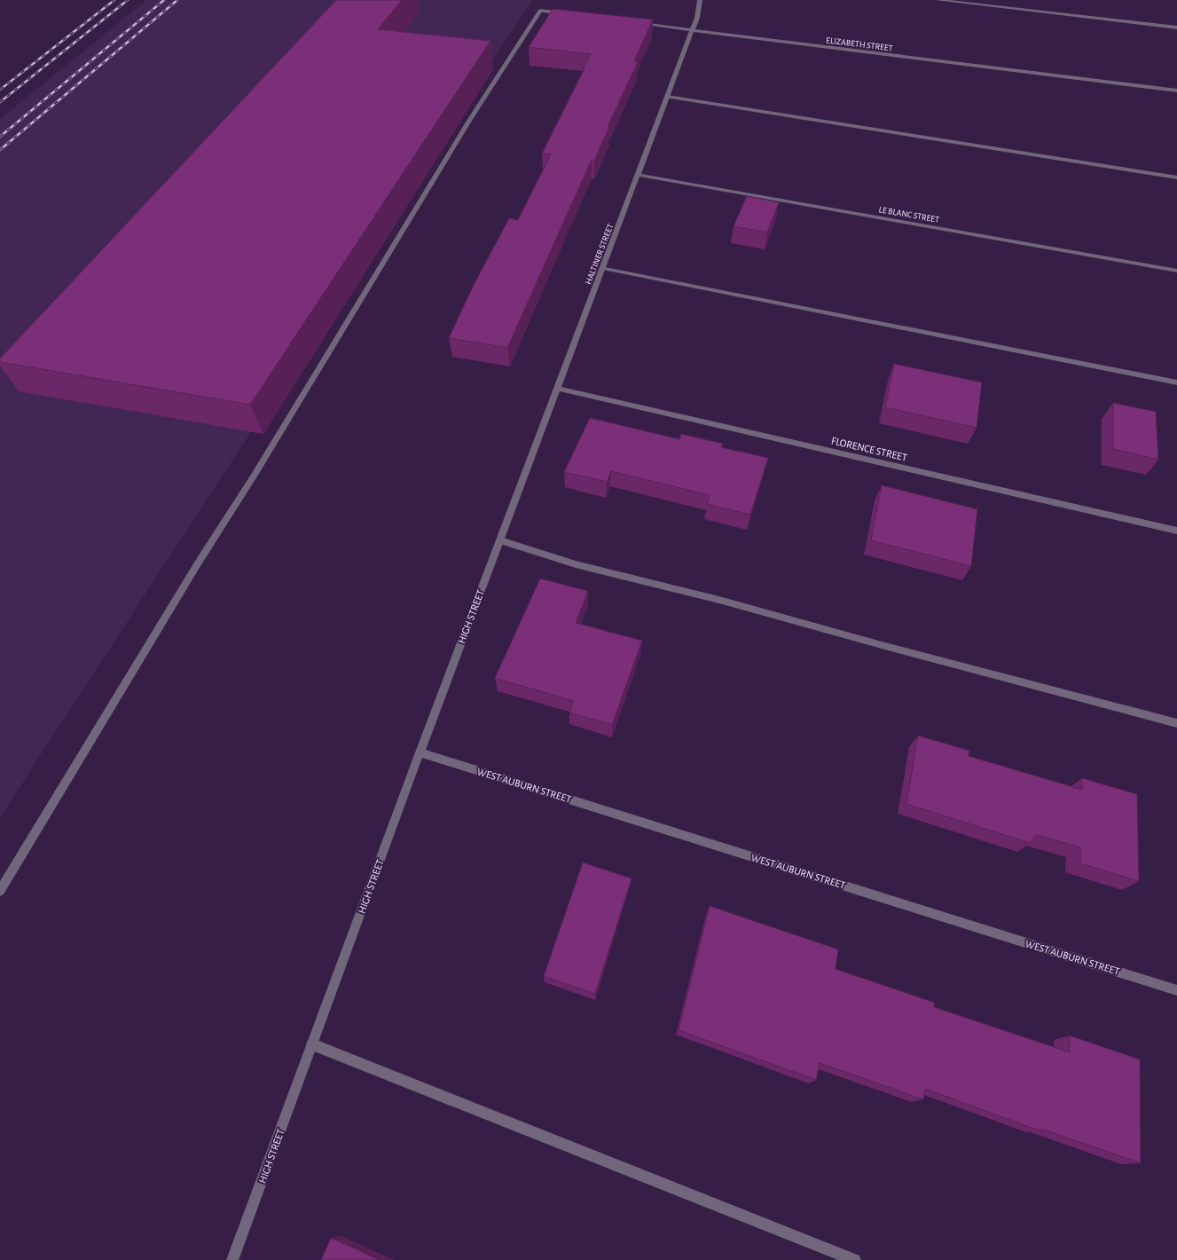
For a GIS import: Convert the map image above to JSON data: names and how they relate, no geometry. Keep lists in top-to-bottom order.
{
  "streets": {
    "street": [
      "ELIZABETH STREET",
      "LE BLANC STREET",
      "HALTINER STREET",
      "FLORENCE STREET",
      "HIGH STREET",
      "WEST AUBURN STREET"
    ]
  },
  "crossings": [
    ["ELIZABETH STREET", "HALTINER STREET"],
    ["LE BLANC STREET", "HALTINER STREET"],
    ["HALTINER STREET", "FLORENCE STREET"],
    ["HALTINER STREET", "HIGH STREET"],
    ["HIGH STREET", "WEST AUBURN STREET"]
  ]
}
